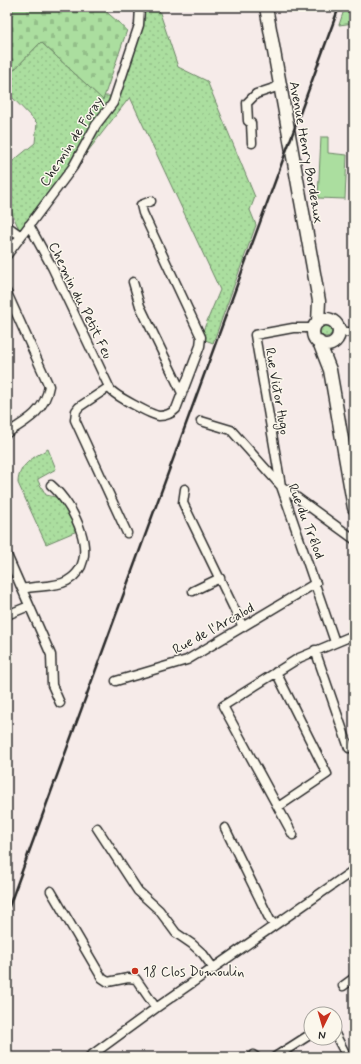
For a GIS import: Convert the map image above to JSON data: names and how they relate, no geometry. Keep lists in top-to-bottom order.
{
  "streets": {
    "main road": ["Avenue Henry Bordeaux"],
    "street": [
      "Chemin de Foray",
      "Chemin du Petit Feu",
      "Rue Victor Hugo",
      "Rue du Trélod",
      "Rue de l'Arcalod"
    ]
  },
  "crossings": [
    ["Chemin de Foray", "Chemin du Petit Feu"],
    ["Avenue Henry Bordeaux", "Rue Victor Hugo"],
    ["Rue Victor Hugo", "Rue du Trélod"],
    ["Rue du Trélod", "Rue de l'Arcalod"]
  ],
  "places": ["18 Clos Dumoulin"],
  "north": "bottom"
}
